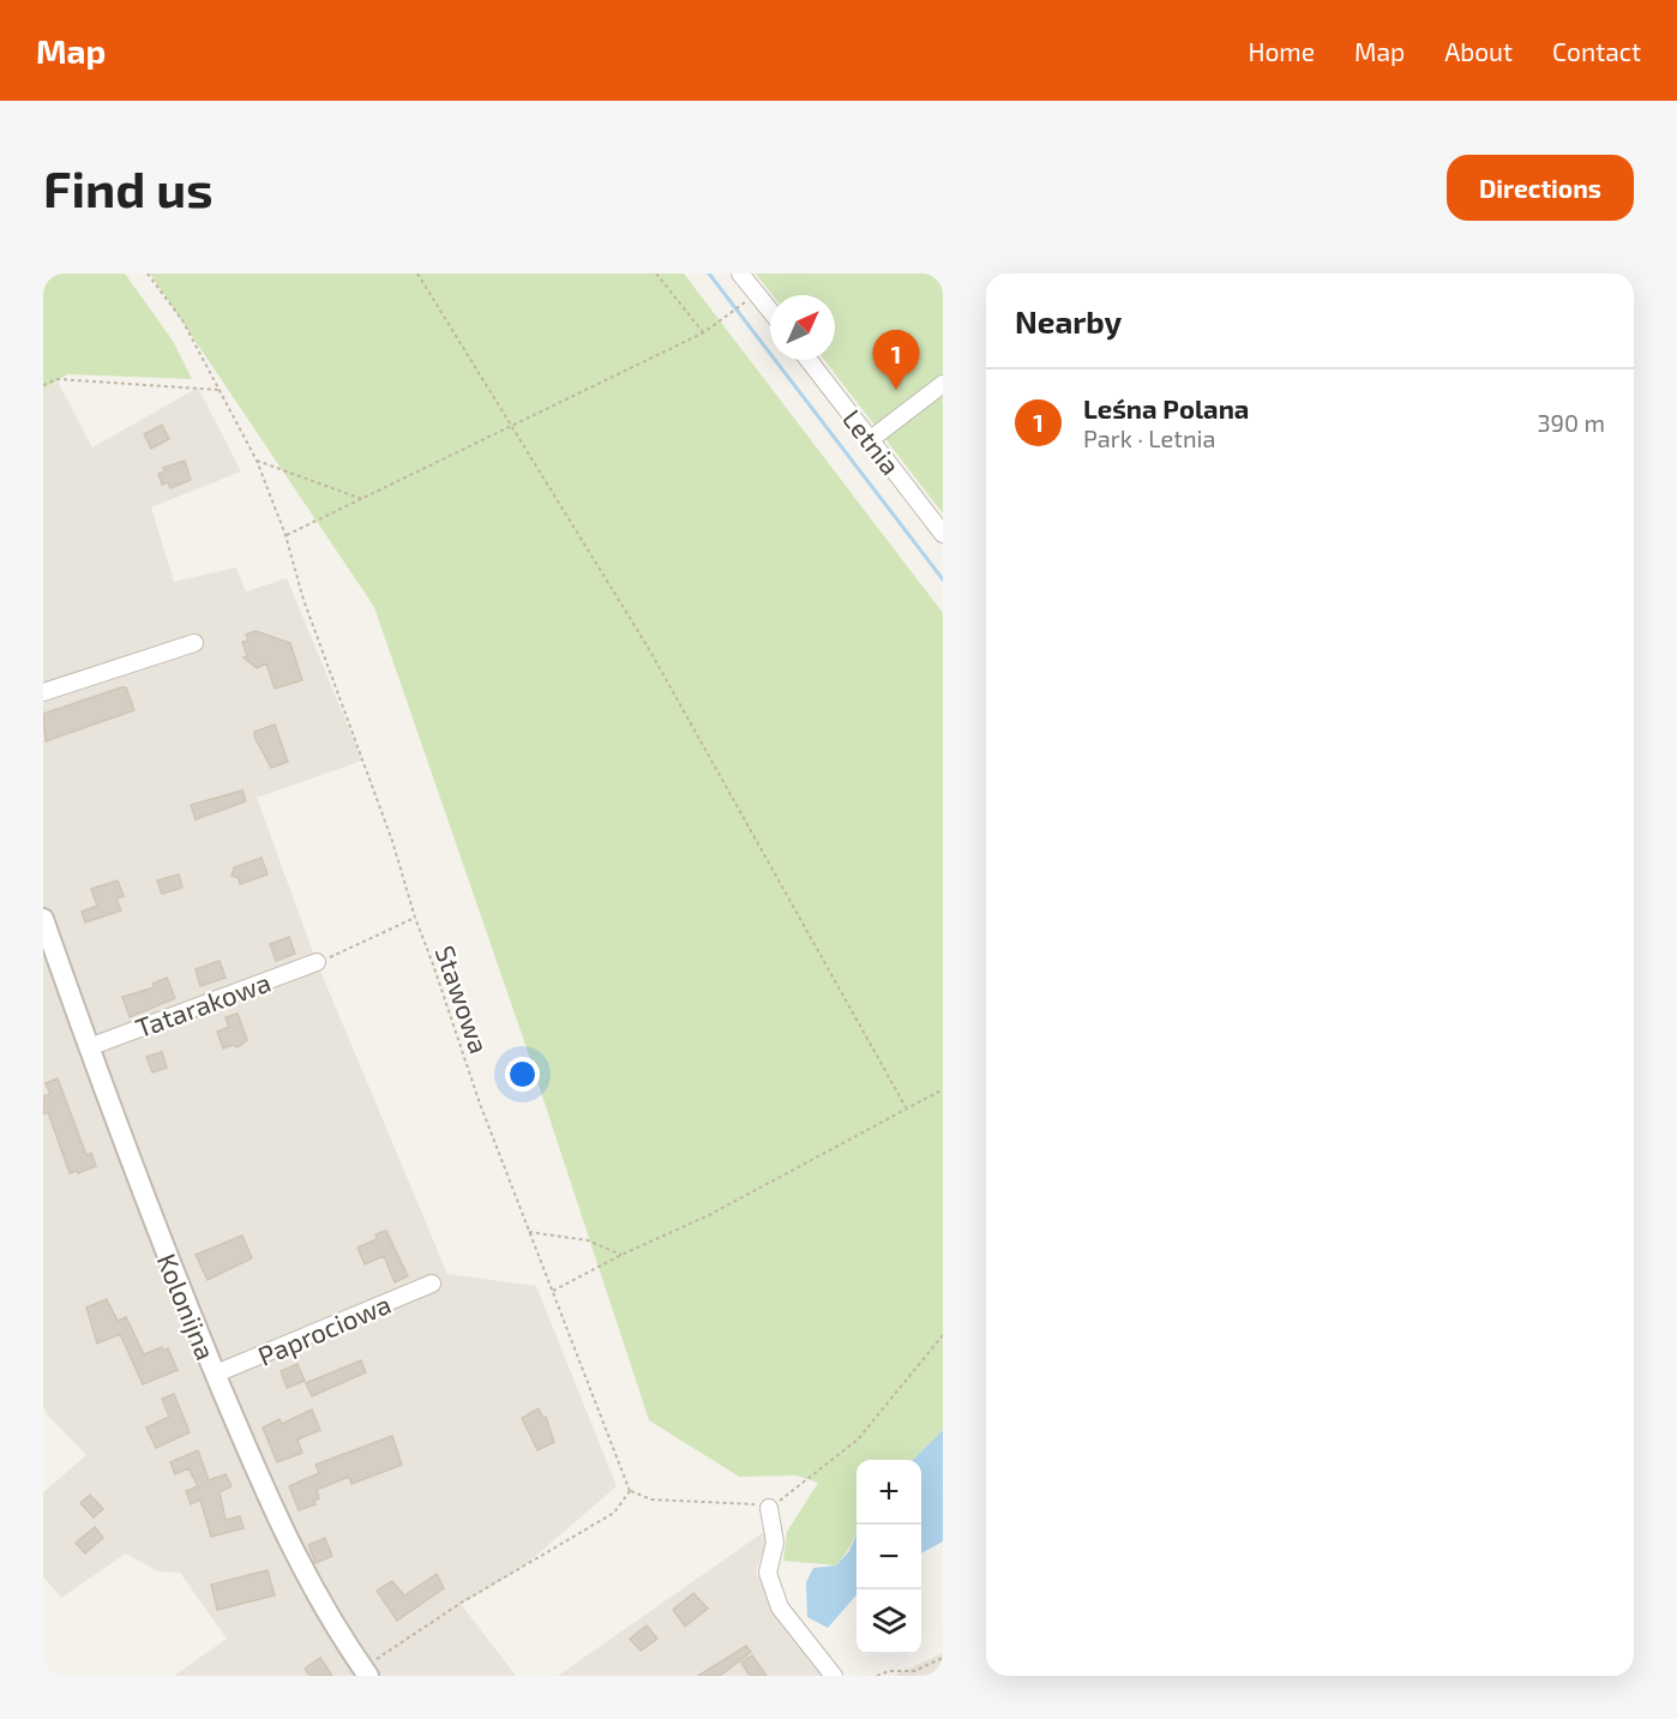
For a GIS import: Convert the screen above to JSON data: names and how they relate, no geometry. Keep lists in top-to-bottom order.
{
  "streets": {
    "street": [
      "Letnia",
      "Tatarakowa",
      "Kolonijna",
      "Paprociowa"
    ],
    "path": ["Stawowa"]
  },
  "crossings": [
    ["Tatarakowa", "Kolonijna"],
    ["Kolonijna", "Paprociowa"]
  ],
  "north": "top right",
  "page": {
    "header": "Map",
    "nav": [
      "Home",
      "Map",
      "About",
      "Contact"
    ],
    "buttons": "Directions",
    "title": "Find us",
    "heading": "Nearby",
    "pins": "1",
    "list": [
      {
        "mark": "1",
        "name": "Leśna Polana",
        "note": "Park · Letnia",
        "value": "390 m"
      }
    ],
    "map_buttons": ["+", "−"]
  }
}
